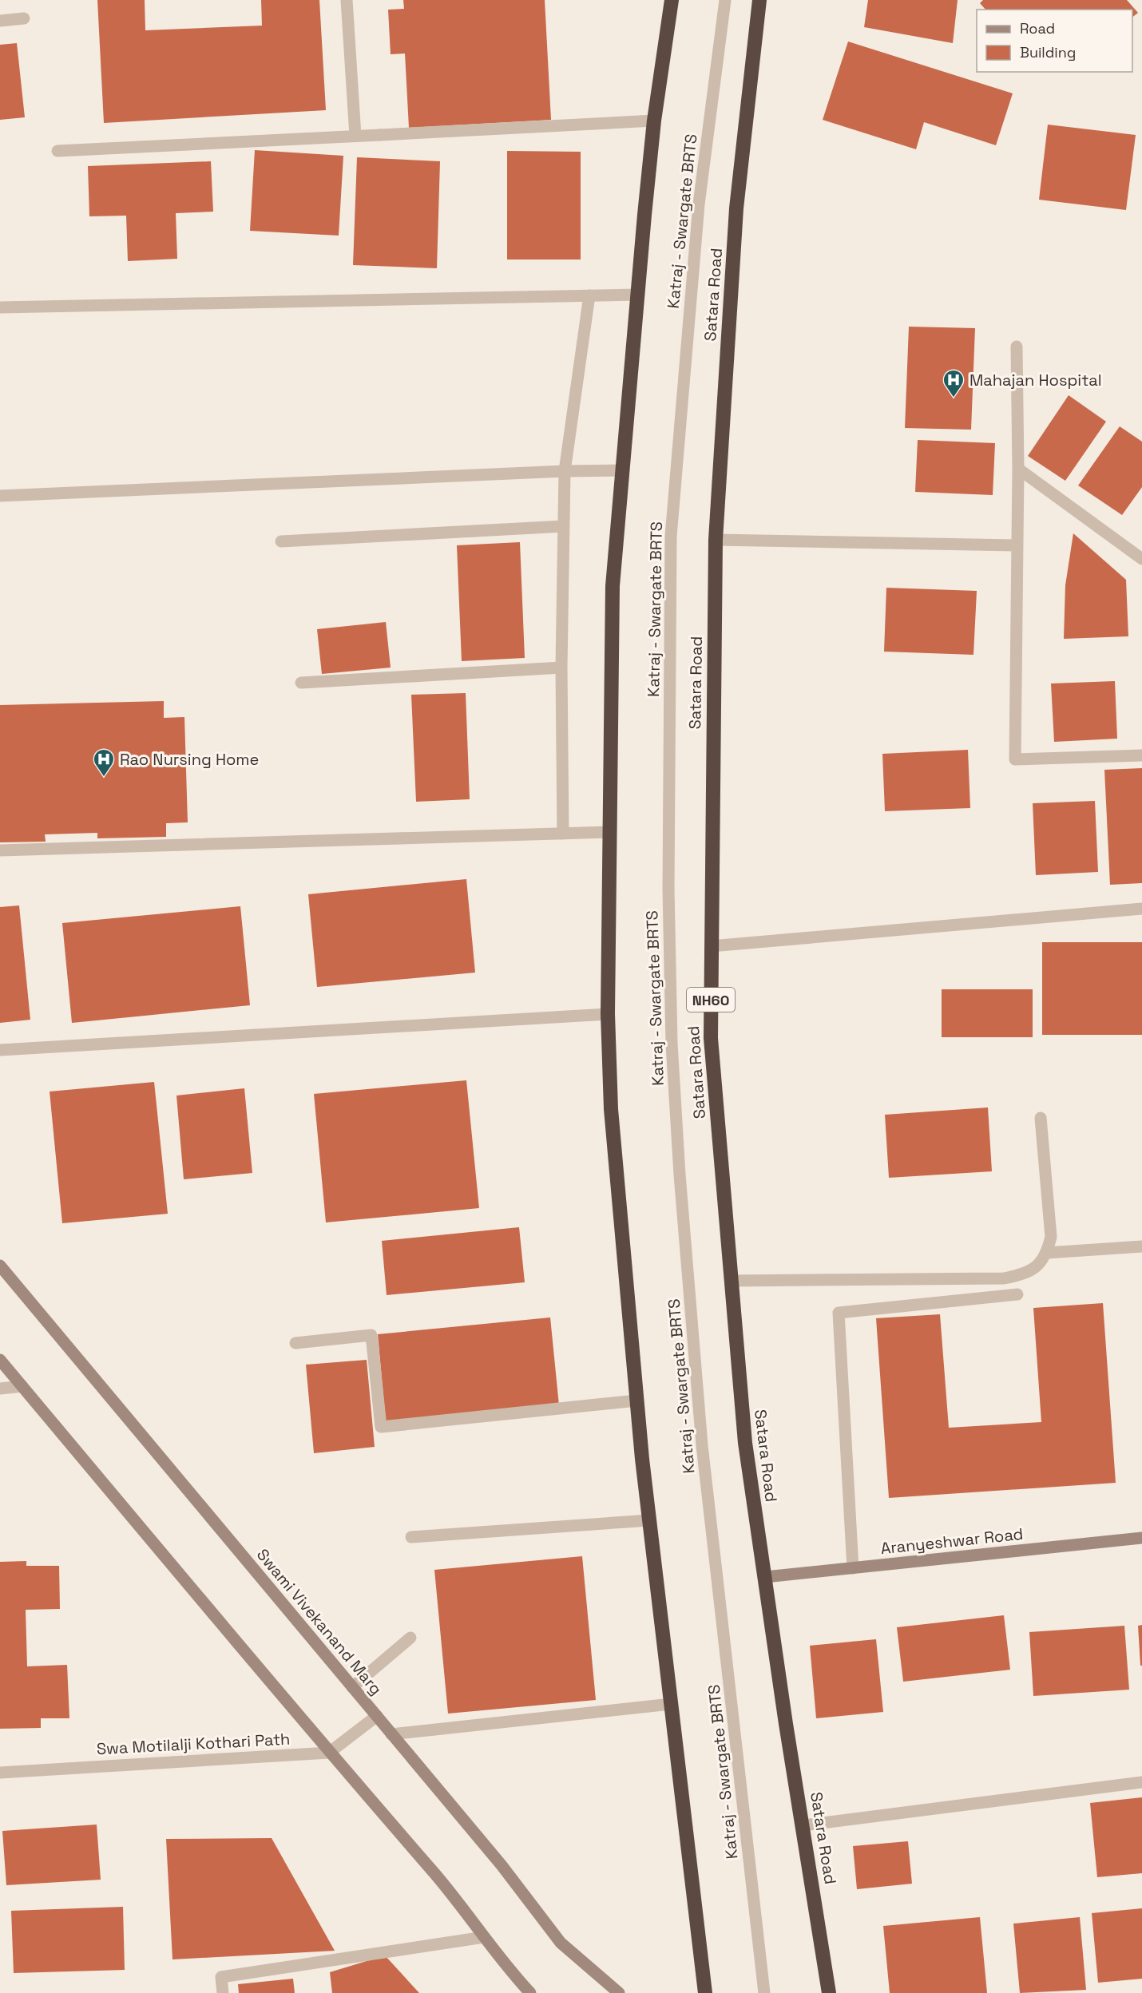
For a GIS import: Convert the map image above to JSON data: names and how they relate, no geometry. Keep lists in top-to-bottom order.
{
  "streets": {
    "highway": ["Satara Road", "NH60"],
    "main road": ["Aranyeshwar Road", "Swami Vivekanand Marg"],
    "street": ["Katraj - Swargate BRTS", "Swa Motilalji Kothari Path"]
  },
  "crossings": [
    ["Satara Road", "Aranyeshwar Road"]
  ],
  "places": {
    "hospital": ["Mahajan Hospital", "Rao Nursing Home"]
  },
  "legend": ["Road", "Building"]
}
